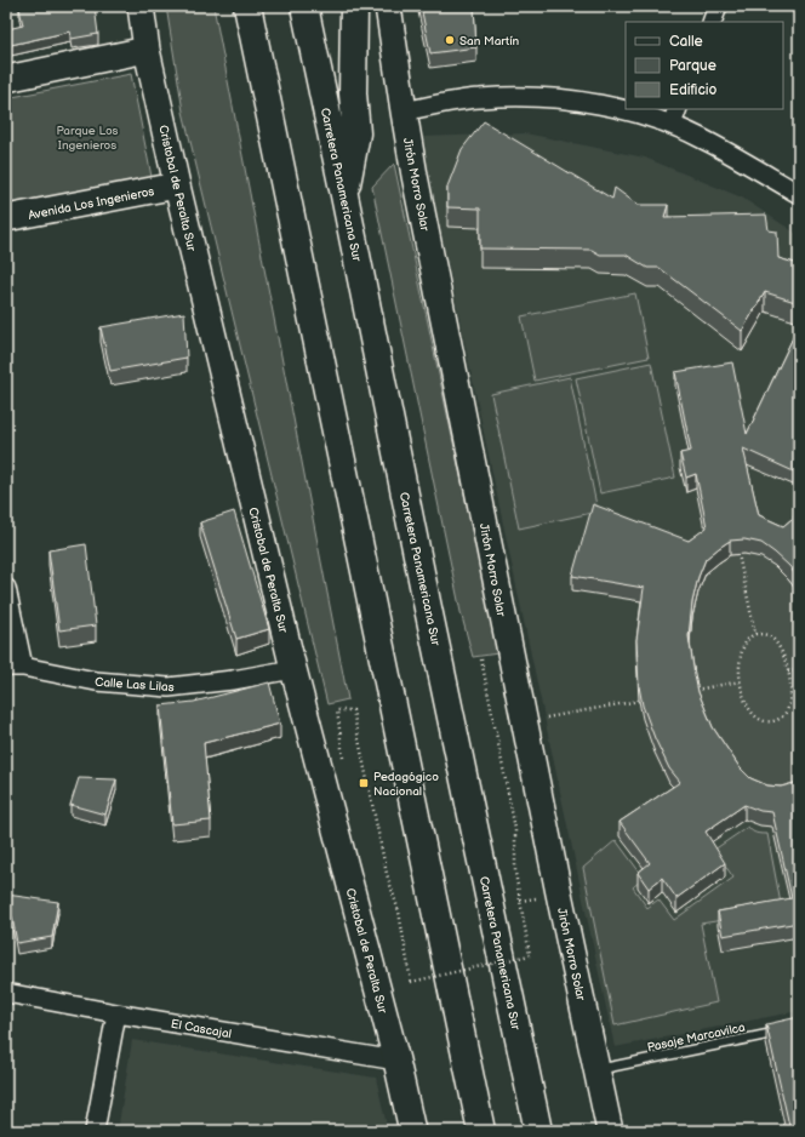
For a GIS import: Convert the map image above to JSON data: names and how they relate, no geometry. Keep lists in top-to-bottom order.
{
  "streets": {
    "highway": ["Carretera Panamericana Sur"],
    "street": [
      "Jirón Morro Solar",
      "Cristobal de Peralta Sur",
      "Avenida Los Ingenieros",
      "Calle Las Lilas",
      "El Cascajal"
    ],
    "lane": ["Pasaje Marcavilca"]
  },
  "crossings": [
    ["Jirón Morro Solar", "Pasaje Marcavilca"],
    ["Cristobal de Peralta Sur", "Avenida Los Ingenieros"],
    ["Cristobal de Peralta Sur", "Calle Las Lilas"],
    ["Cristobal de Peralta Sur", "El Cascajal"]
  ],
  "parks": ["Parque Los Ingenieros"],
  "places": {
    "other": ["San Martín"],
    "transit": ["Pedagógico Nacional"]
  },
  "legend": ["Calle", "Parque", "Edificio"]
}
